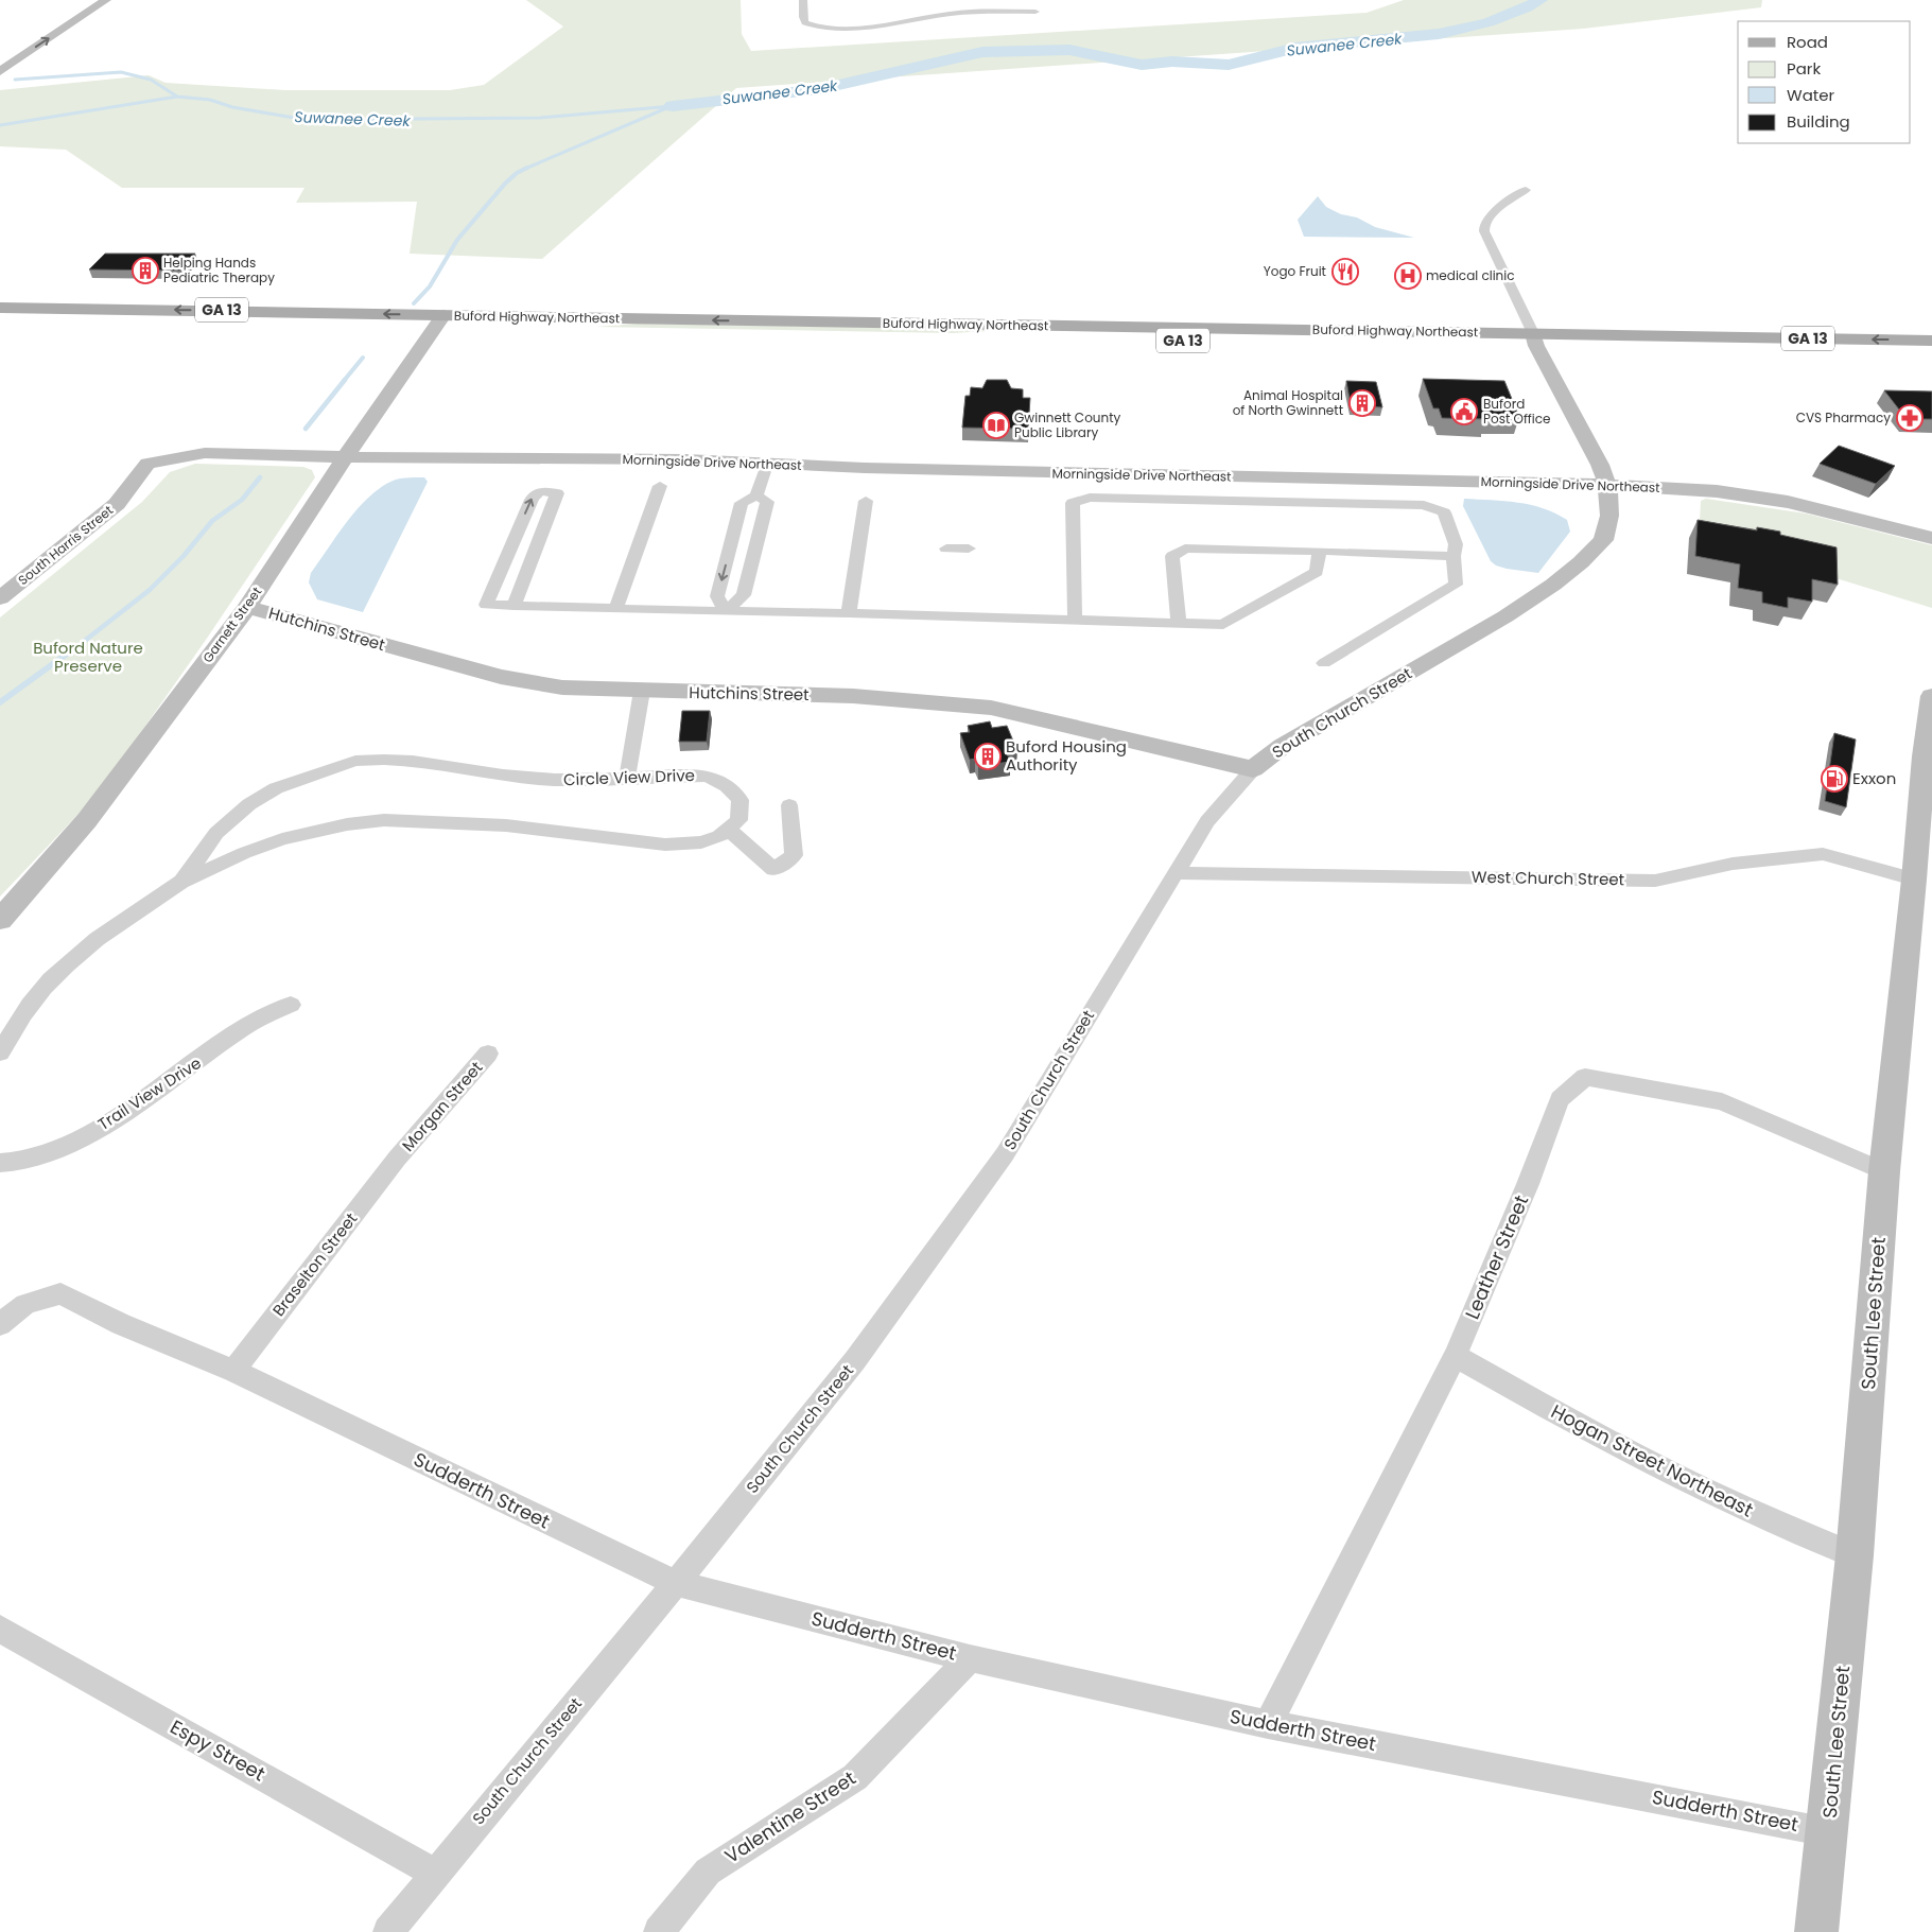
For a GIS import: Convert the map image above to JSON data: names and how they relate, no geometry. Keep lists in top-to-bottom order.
{
  "streets": {
    "main road": ["GA 13", "Buford Highway Northeast"],
    "street": [
      "Morningside Drive Northeast",
      "South Harris Street",
      "Garnett Street",
      "Hutchins Street",
      "South Church Street",
      "Circle View Drive",
      "West Church Street",
      "Trail View Drive",
      "Morgan Street",
      "Leather Street",
      "Braselton Street",
      "South Lee Street",
      "Hogan Street Northeast",
      "Sudderth Street",
      "Espy Street",
      "Valentine Street"
    ]
  },
  "crossings": [
    ["Buford Highway Northeast", "Garnett Street"],
    ["Buford Highway Northeast", "South Church Street"],
    ["Morningside Drive Northeast", "South Harris Street"],
    ["Morningside Drive Northeast", "Garnett Street"],
    ["Morningside Drive Northeast", "South Church Street"],
    ["Garnett Street", "Hutchins Street"],
    ["Hutchins Street", "South Church Street"],
    ["South Church Street", "West Church Street"],
    ["South Church Street", "Sudderth Street"],
    ["South Church Street", "Espy Street"],
    ["West Church Street", "South Lee Street"],
    ["Morgan Street", "Braselton Street"],
    ["Leather Street", "South Lee Street"],
    ["Leather Street", "Hogan Street Northeast"],
    ["Leather Street", "Sudderth Street"],
    ["Braselton Street", "Sudderth Street"],
    ["South Lee Street", "Hogan Street Northeast"],
    ["South Lee Street", "Sudderth Street"],
    ["Sudderth Street", "Valentine Street"]
  ],
  "water": ["Suwanee Creek"],
  "parks": ["Buford Nature Preserve"],
  "places": {
    "building": ["Helping Hands Pediatric Therapy", "Animal Hospital of North Gwinnett", "Buford Housing Authority"],
    "restaurant": ["Yogo Fruit"],
    "hospital": ["medical clinic"],
    "public building": ["Buford Post Office"],
    "pharmacy": ["CVS Pharmacy"],
    "library": ["Gwinnett County Public Library"],
    "fuel station": ["Exxon"]
  },
  "legend": [
    "Road",
    "Park",
    "Water",
    "Building"
  ]
}
